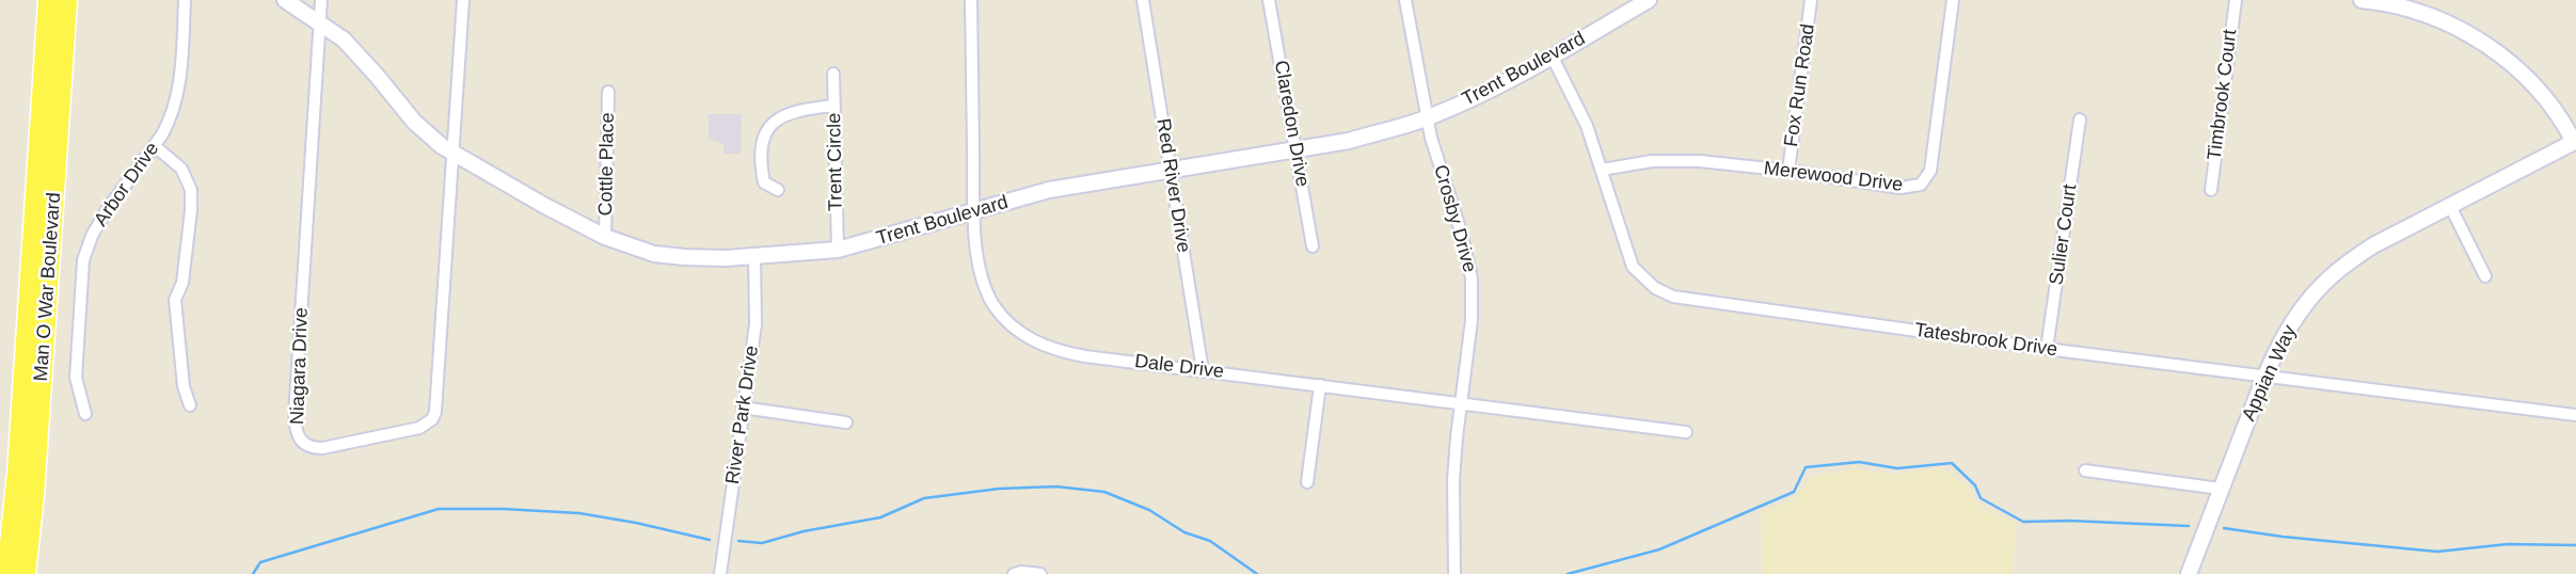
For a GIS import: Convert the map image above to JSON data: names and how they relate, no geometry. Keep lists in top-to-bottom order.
{
  "streets": {
    "main road": ["Man O War Boulevard"],
    "street": [
      "Trent Boulevard",
      "Fox Run Road",
      "Timbrook Court",
      "Claredon Drive",
      "Trent Circle",
      "Cottle Place",
      "Merewood Drive",
      "Arbor Drive",
      "Red River Drive",
      "Crosby Drive",
      "Sulier Court",
      "Tatesbrook Drive",
      "Niagara Drive",
      "Dale Drive",
      "Appian Way",
      "River Park Drive"
    ]
  },
  "crossings": [
    ["Trent Boulevard", "Claredon Drive"],
    ["Trent Boulevard", "Trent Circle"],
    ["Trent Boulevard", "Cottle Place"],
    ["Trent Boulevard", "Red River Drive"],
    ["Trent Boulevard", "Crosby Drive"],
    ["Trent Boulevard", "Tatesbrook Drive"],
    ["Trent Boulevard", "Niagara Drive"],
    ["Trent Boulevard", "Dale Drive"],
    ["Trent Boulevard", "River Park Drive"],
    ["Fox Run Road", "Merewood Drive"],
    ["Merewood Drive", "Tatesbrook Drive"],
    ["Red River Drive", "Dale Drive"],
    ["Crosby Drive", "Dale Drive"],
    ["Sulier Court", "Tatesbrook Drive"],
    ["Tatesbrook Drive", "Appian Way"]
  ]
}
